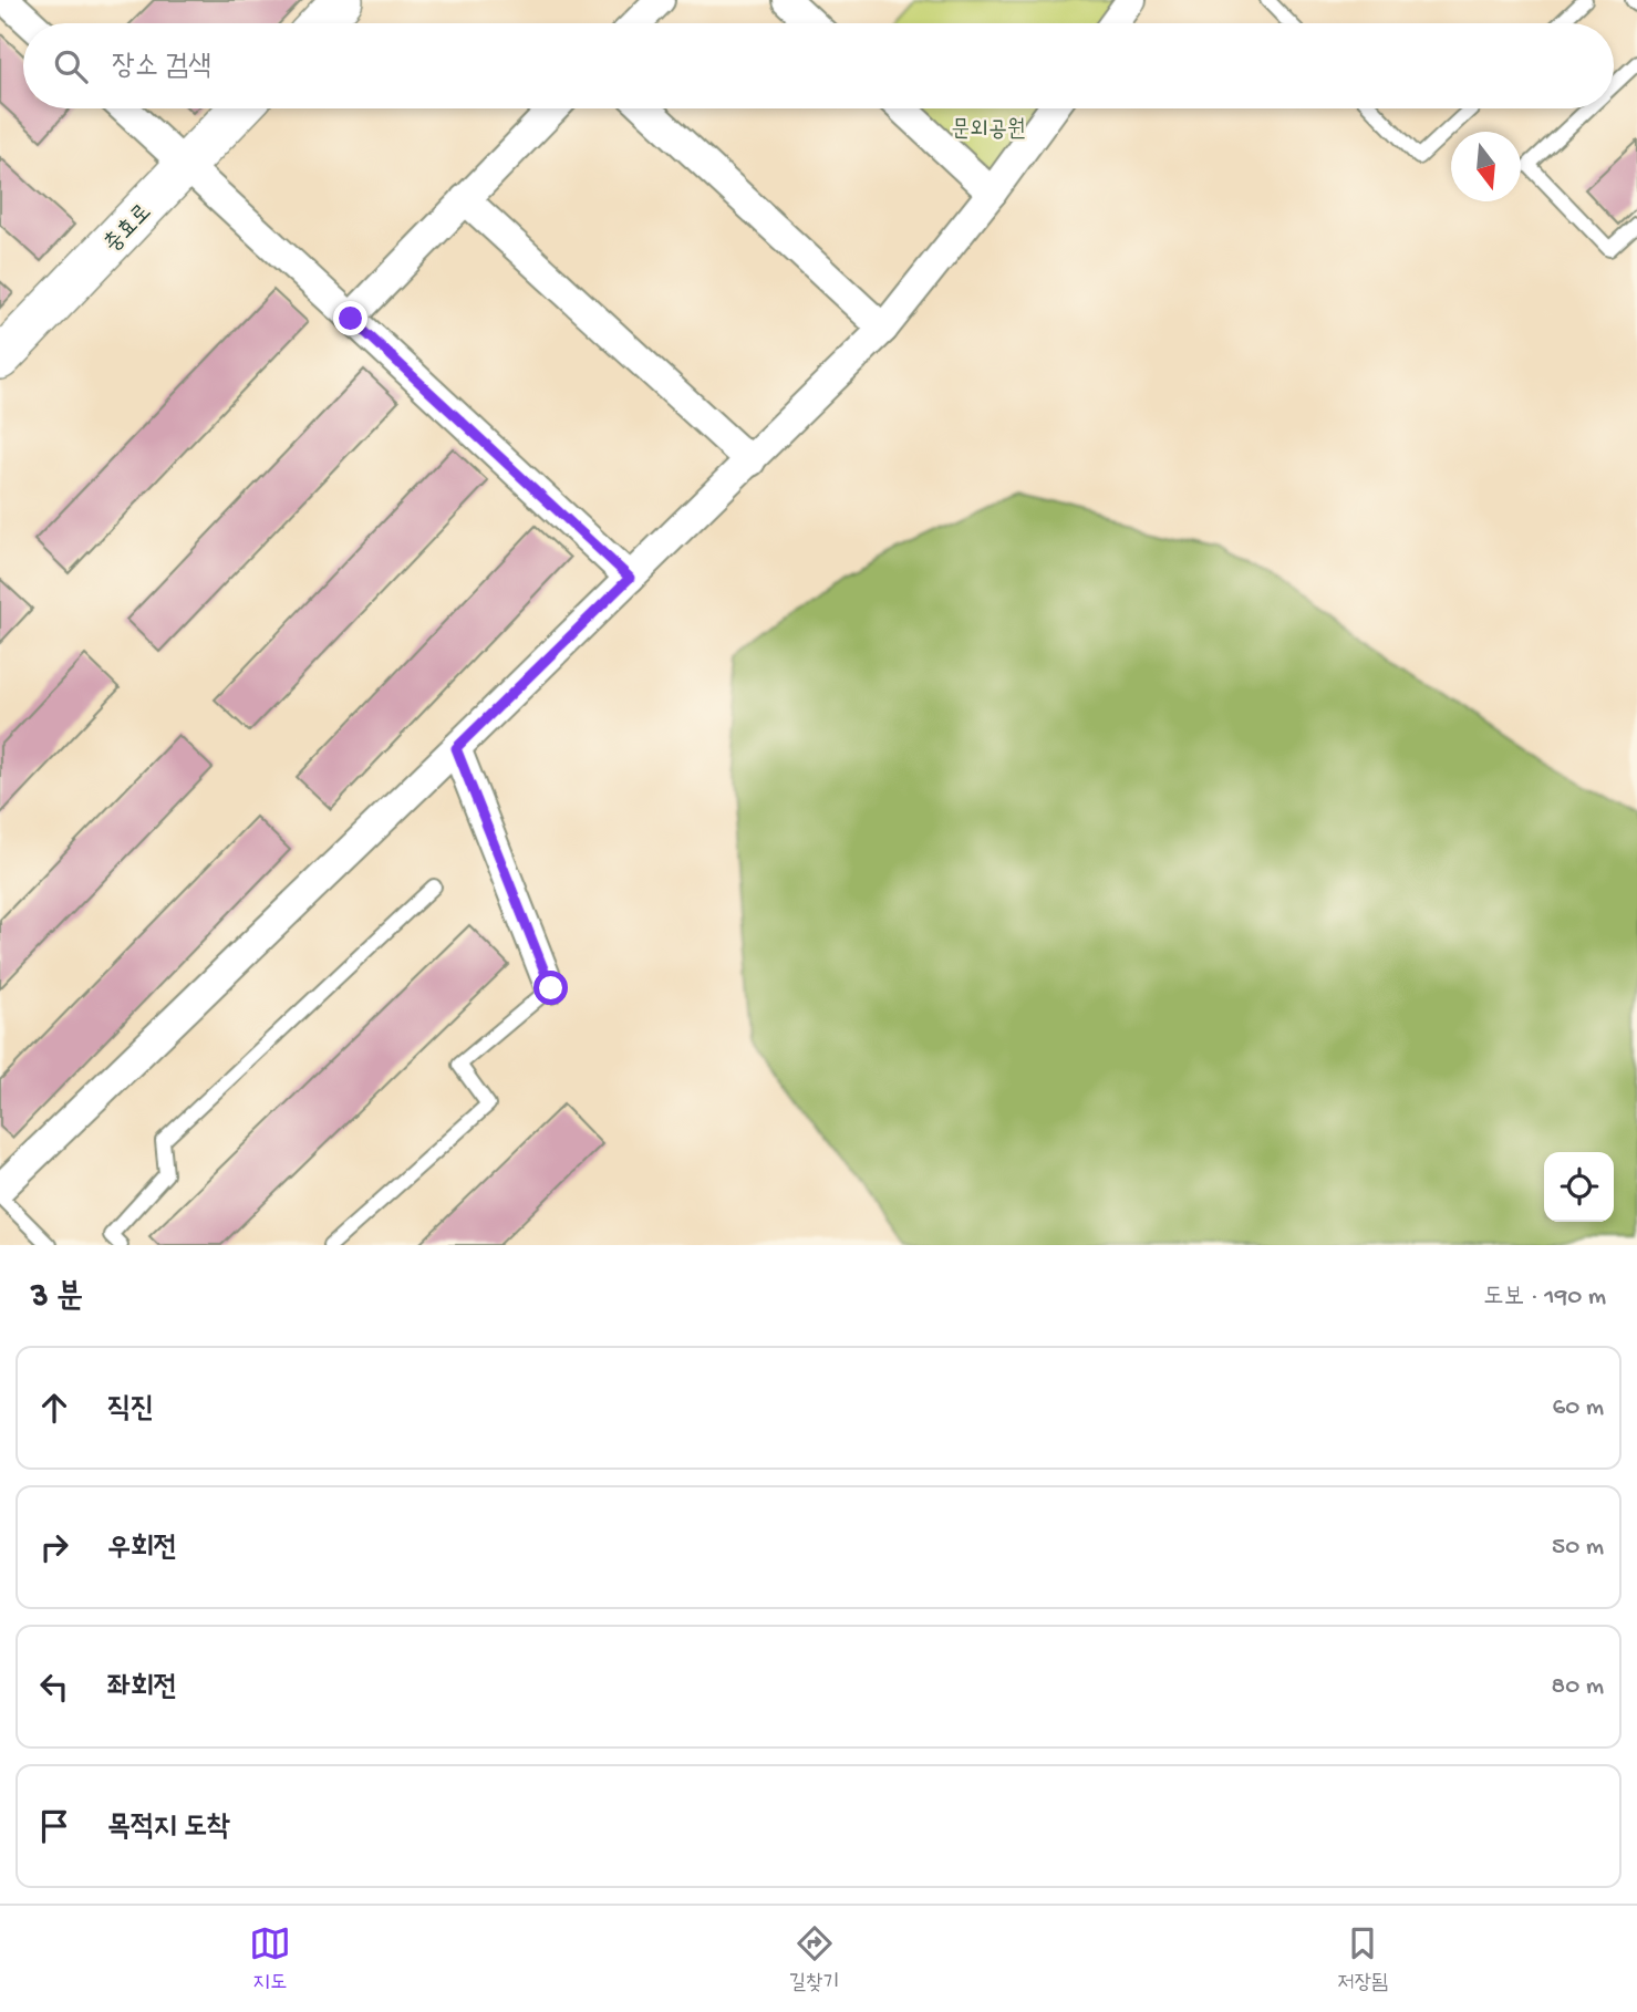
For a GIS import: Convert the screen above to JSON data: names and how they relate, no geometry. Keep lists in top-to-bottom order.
{
  "streets": {
    "street": ["충효로"]
  },
  "parks": ["문외공원"],
  "north": "bottom",
  "page": {
    "search": "장소 검색",
    "heading": ["3 분", "도보 · 190 m"],
    "list": [
      ["직진", "60 m"],
      ["우회전", "50 m"],
      ["좌회전", "80 m"],
      "목적지 도착"
    ],
    "nav": ["지도", "길찾기", "저장됨"]
  }
}
